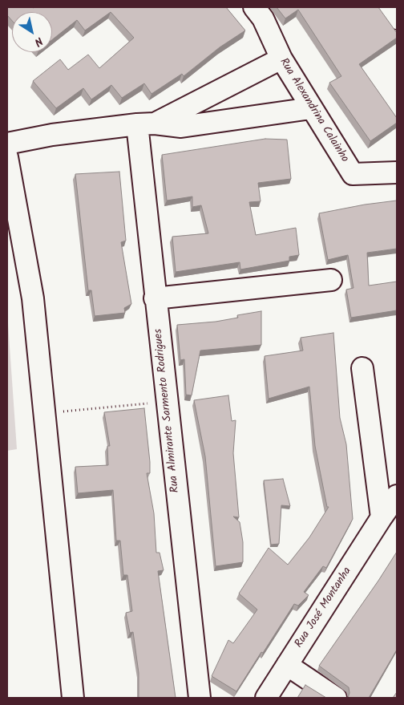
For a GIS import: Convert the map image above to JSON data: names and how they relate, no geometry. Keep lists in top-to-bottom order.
{
  "streets": {
    "street": ["Rua Alexandrina Calainho", "Rua Almirante Sarmento Rodrigues", "Rua José Montanha"]
  },
  "north": "bottom right"
}
